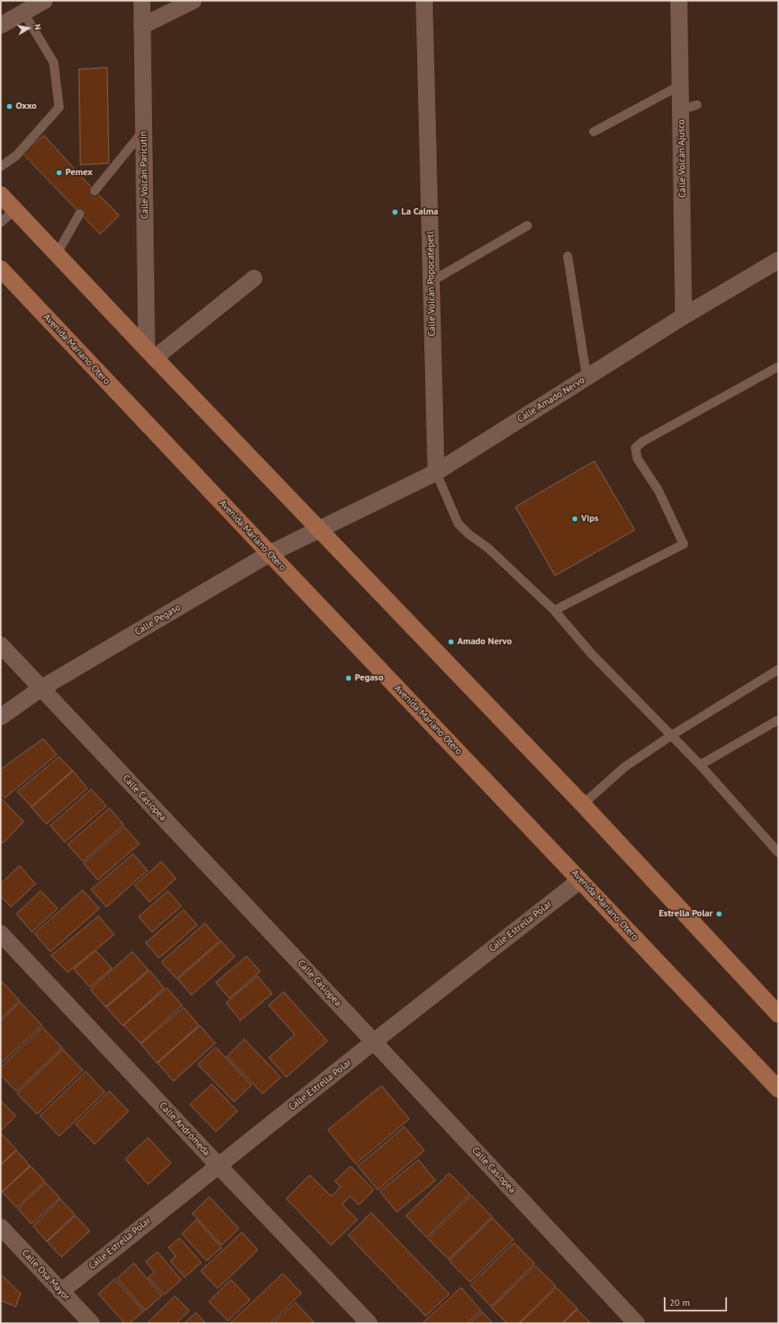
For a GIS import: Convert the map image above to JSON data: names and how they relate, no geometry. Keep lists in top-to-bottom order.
{
  "streets": {
    "main road": ["Avenida Mariano Otero"],
    "street": [
      "Calle Volcán Ajusco",
      "Calle Volcán Paricutín",
      "Calle Volcán Popocatépetl",
      "Calle Amado Nervo",
      "Calle Pegaso",
      "Calle Casiopea",
      "Calle Estrella Polar",
      "Calle Andrómeda",
      "Calle Osa Mayor"
    ]
  },
  "crossings": [
    ["Calle Volcán Ajusco", "Calle Amado Nervo"],
    ["Calle Volcán Popocatépetl", "Calle Amado Nervo"],
    ["Avenida Mariano Otero", "Calle Pegaso"],
    ["Avenida Mariano Otero", "Calle Estrella Polar"],
    ["Calle Amado Nervo", "Calle Pegaso"],
    ["Calle Pegaso", "Calle Casiopea"],
    ["Calle Casiopea", "Calle Estrella Polar"],
    ["Calle Estrella Polar", "Calle Andrómeda"],
    ["Calle Estrella Polar", "Calle Osa Mayor"]
  ],
  "places": [
    "Oxxo",
    "Pemex",
    "La Calma",
    "Vips",
    "Amado Nervo",
    "Pegaso",
    "Estrella Polar"
  ],
  "scale_bar": "20 m",
  "north": "right"
}
